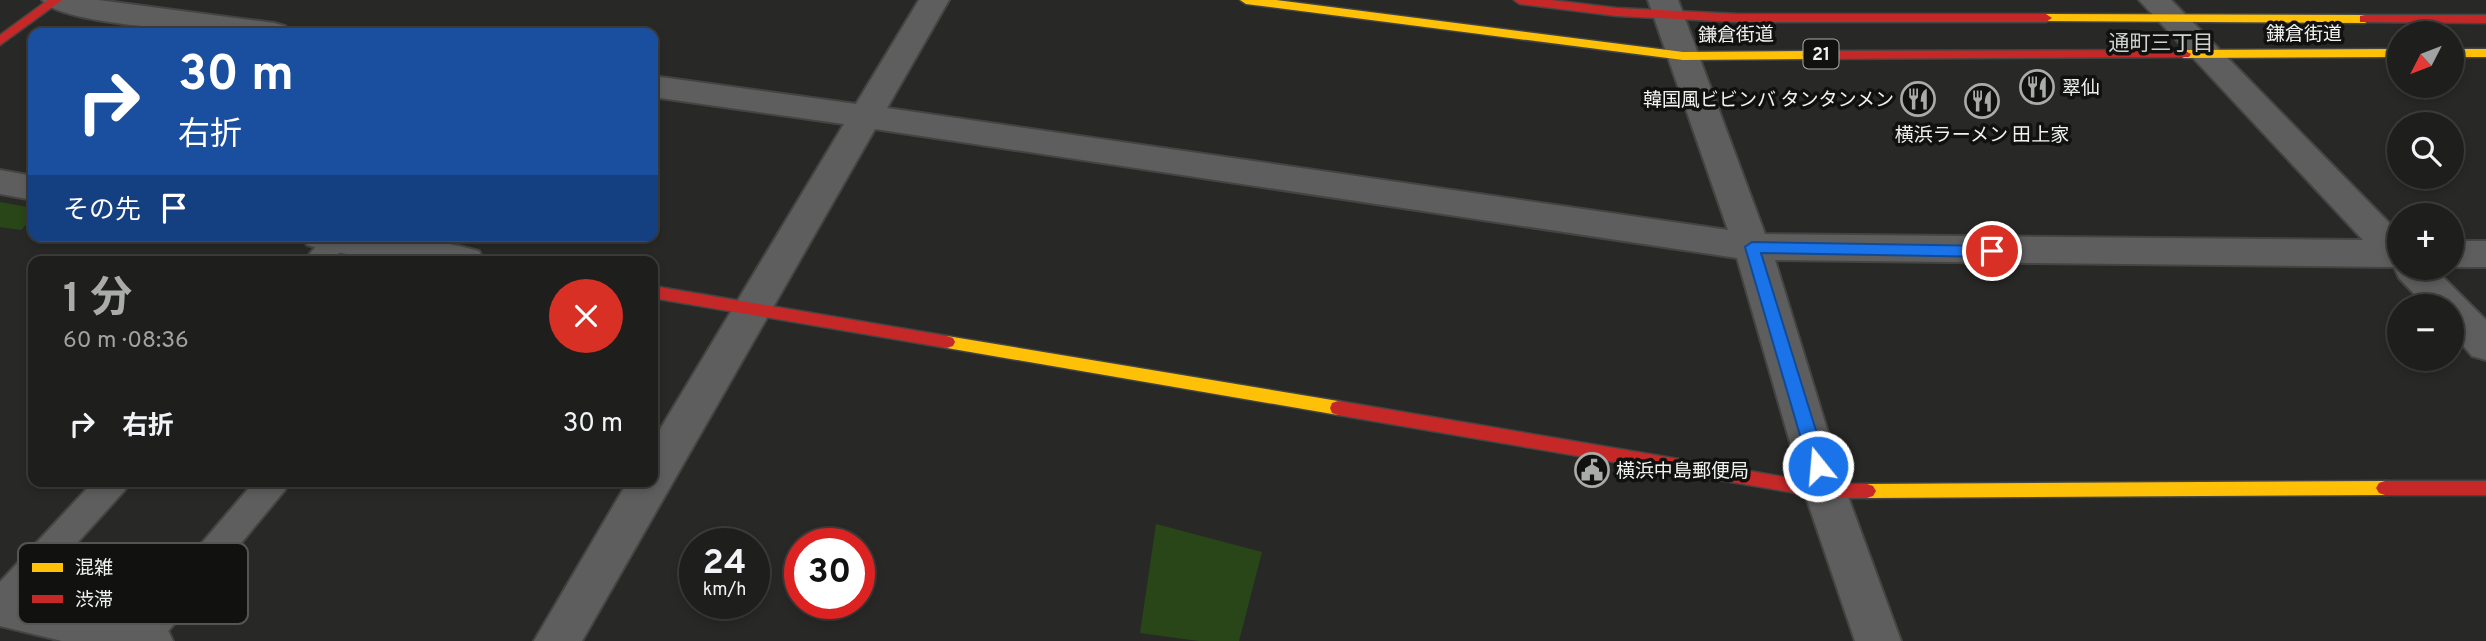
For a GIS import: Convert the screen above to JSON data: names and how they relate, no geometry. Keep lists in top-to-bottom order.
{
  "streets": {
    "main road": ["鎌倉街道", "21"]
  },
  "districts": ["通町三丁目"],
  "places": {
    "restaurant": ["翠仙", "韓国風ビビンバ タンタンメン", "横浜ラーメン 田上家"],
    "public building": ["横浜中島郵便局"]
  },
  "legend": ["混雑", "渋滞"],
  "north": "bottom left",
  "page": {
    "map_buttons": ["+", "−"],
    "turn": ["30 m", "右折"],
    "then": "その先",
    "heading": ["1 分", "60 m · 08:36"],
    "list": [
      {
        "name": "右折",
        "value": "30 m"
      }
    ],
    "speed": "24 km/h",
    "limit": "30"
  }
}
